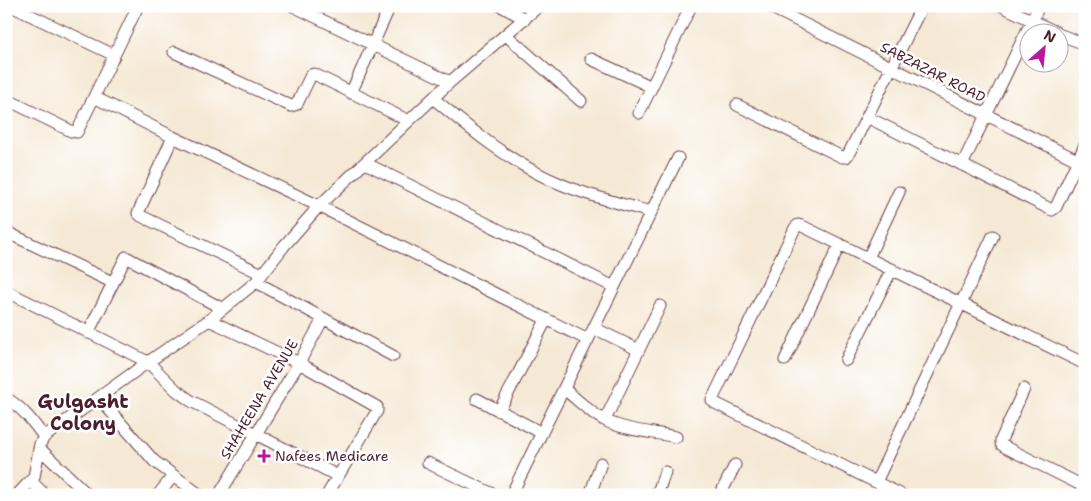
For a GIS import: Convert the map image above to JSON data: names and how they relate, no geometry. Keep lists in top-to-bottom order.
{
  "streets": {
    "street": ["SABZAZAR ROAD", "SHAHEENA AVENUE"]
  },
  "districts": ["Gulgasht Colony"],
  "places": {
    "health": ["Nafees Medicare"]
  },
  "north": "top right"
}
